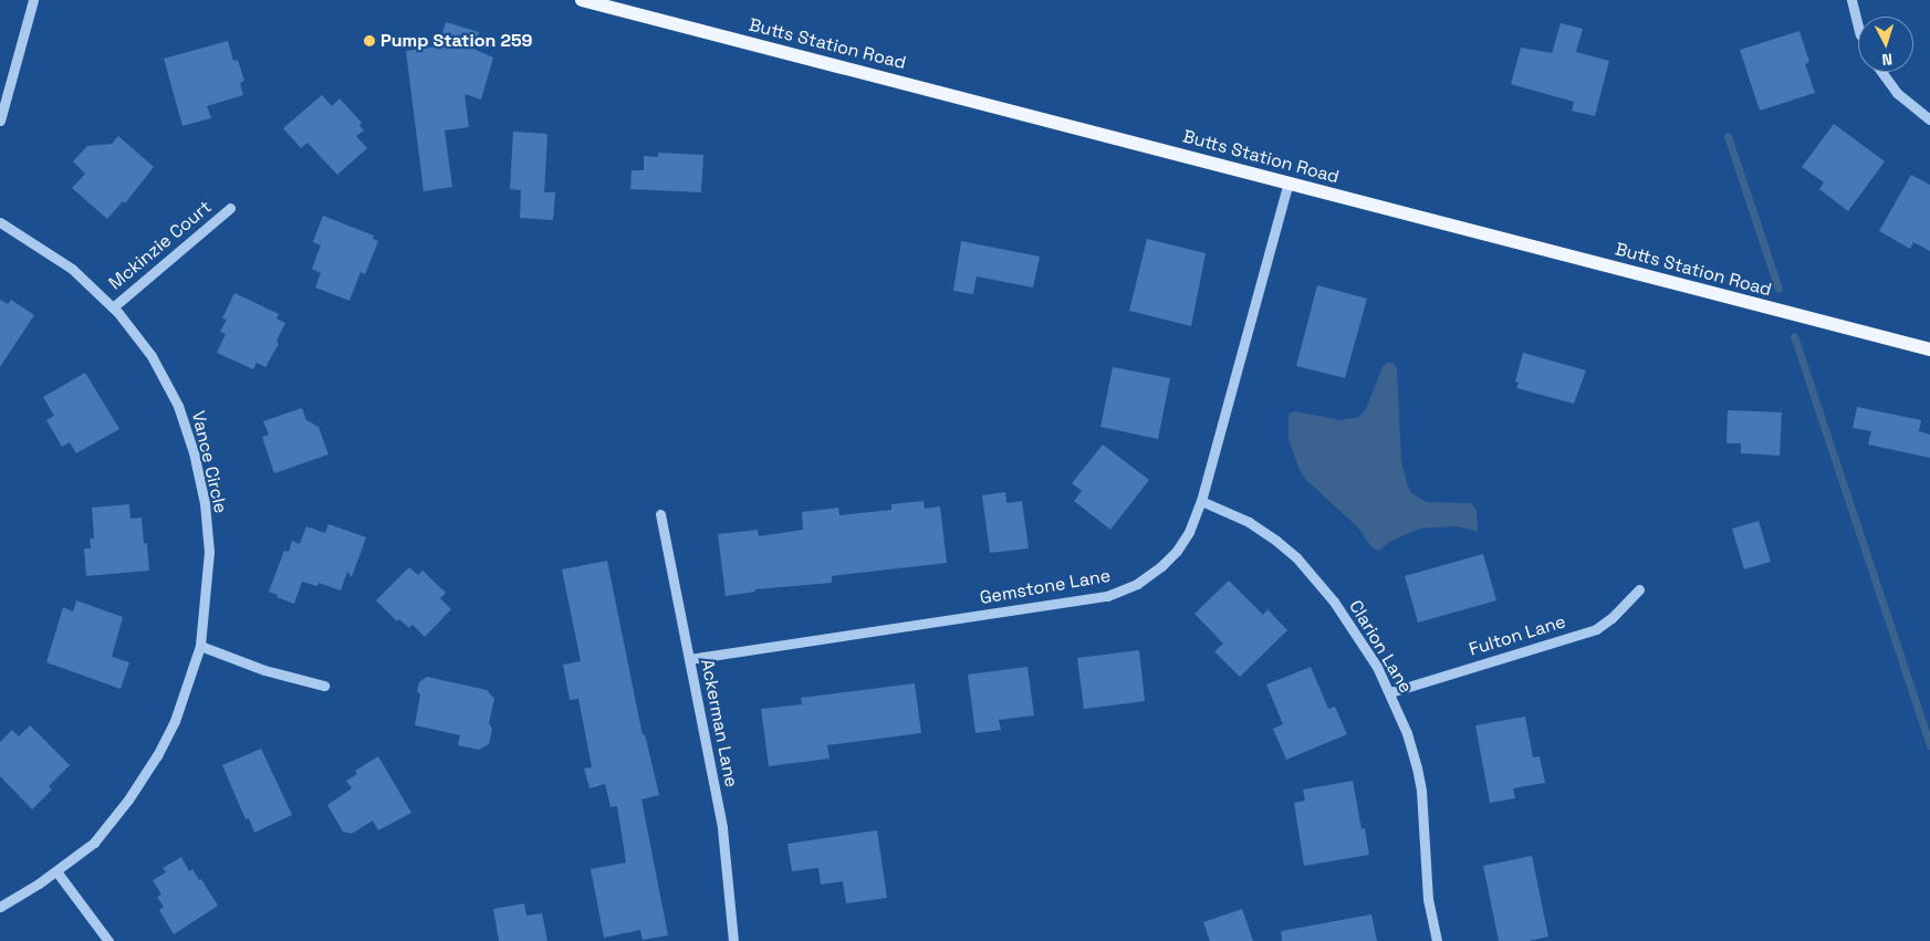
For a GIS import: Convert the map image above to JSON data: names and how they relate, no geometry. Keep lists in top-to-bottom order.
{
  "streets": {
    "main road": ["Butts Station Road"],
    "street": [
      "Mckinzie Court",
      "Vance Circle",
      "Gemstone Lane",
      "Fulton Lane",
      "Clarion Lane",
      "Ackerman Lane"
    ]
  },
  "crossings": [
    ["Butts Station Road", "Gemstone Lane"],
    ["Mckinzie Court", "Vance Circle"],
    ["Gemstone Lane", "Clarion Lane"],
    ["Gemstone Lane", "Ackerman Lane"],
    ["Fulton Lane", "Clarion Lane"]
  ],
  "places": ["Pump Station 259"],
  "north": "bottom"
}
